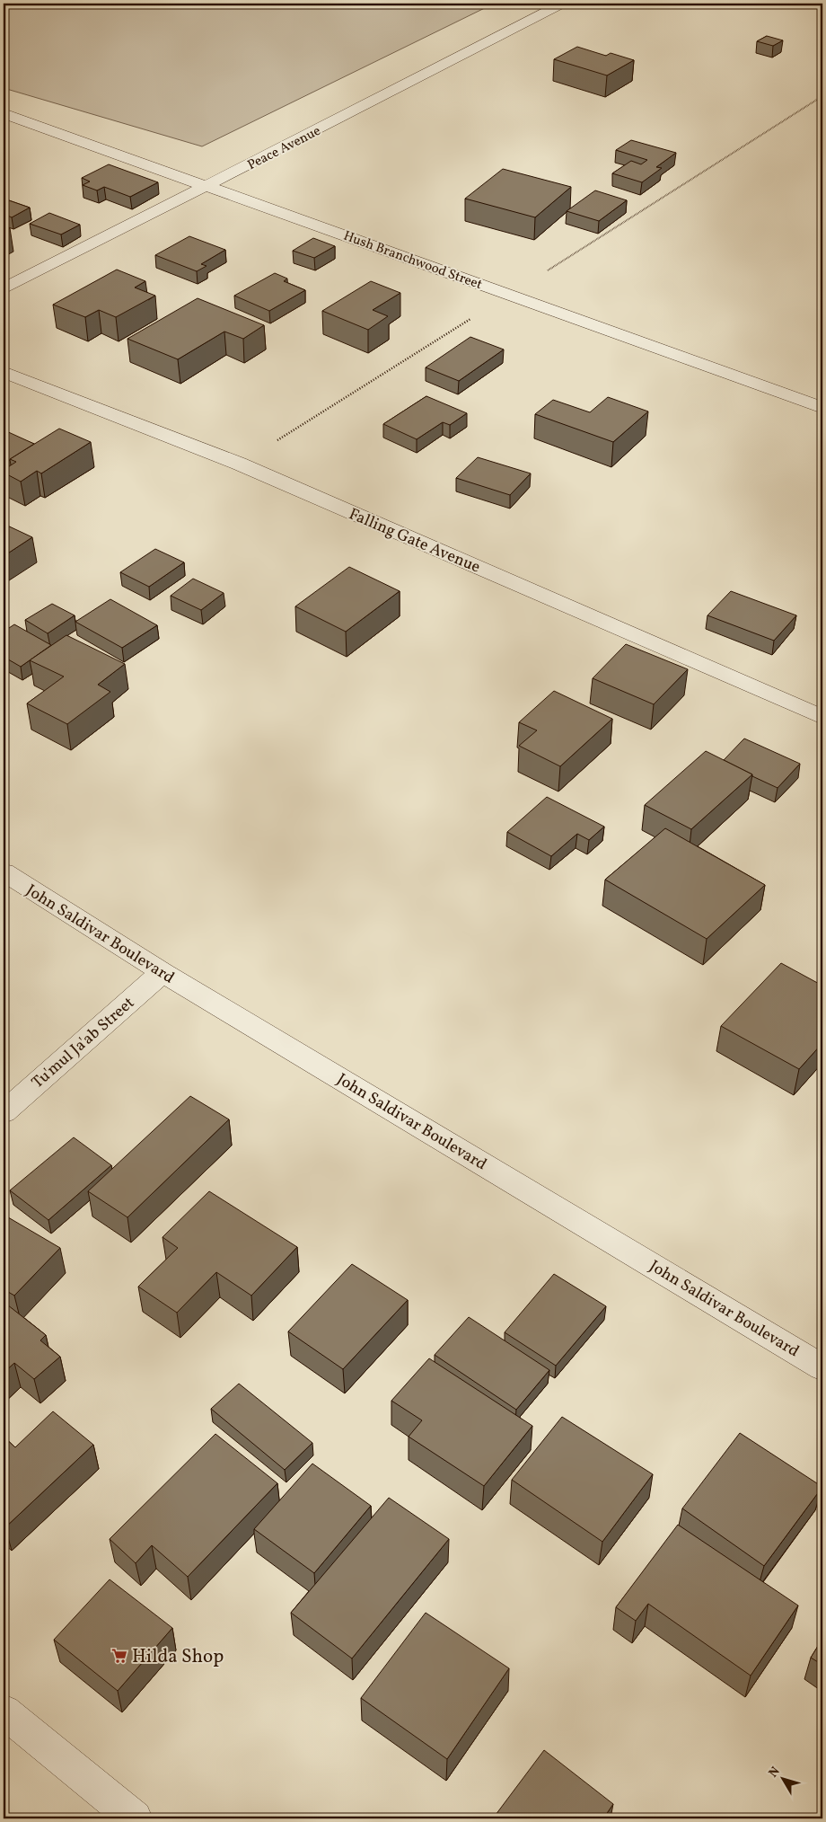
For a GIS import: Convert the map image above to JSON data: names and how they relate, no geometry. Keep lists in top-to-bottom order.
{
  "streets": {
    "street": [
      "Peace Avenue",
      "Hush Branchwood Street",
      "Falling Gate Avenue",
      "John Saldivar Boulevard",
      "Tu'mul Ja'ab Street"
    ]
  },
  "crossings": [
    ["Peace Avenue", "Hush Branchwood Street"],
    ["John Saldivar Boulevard", "Tu'mul Ja'ab Street"]
  ],
  "places": {
    "supermarket": ["Hilda Shop"]
  },
  "north": "top left"
}
